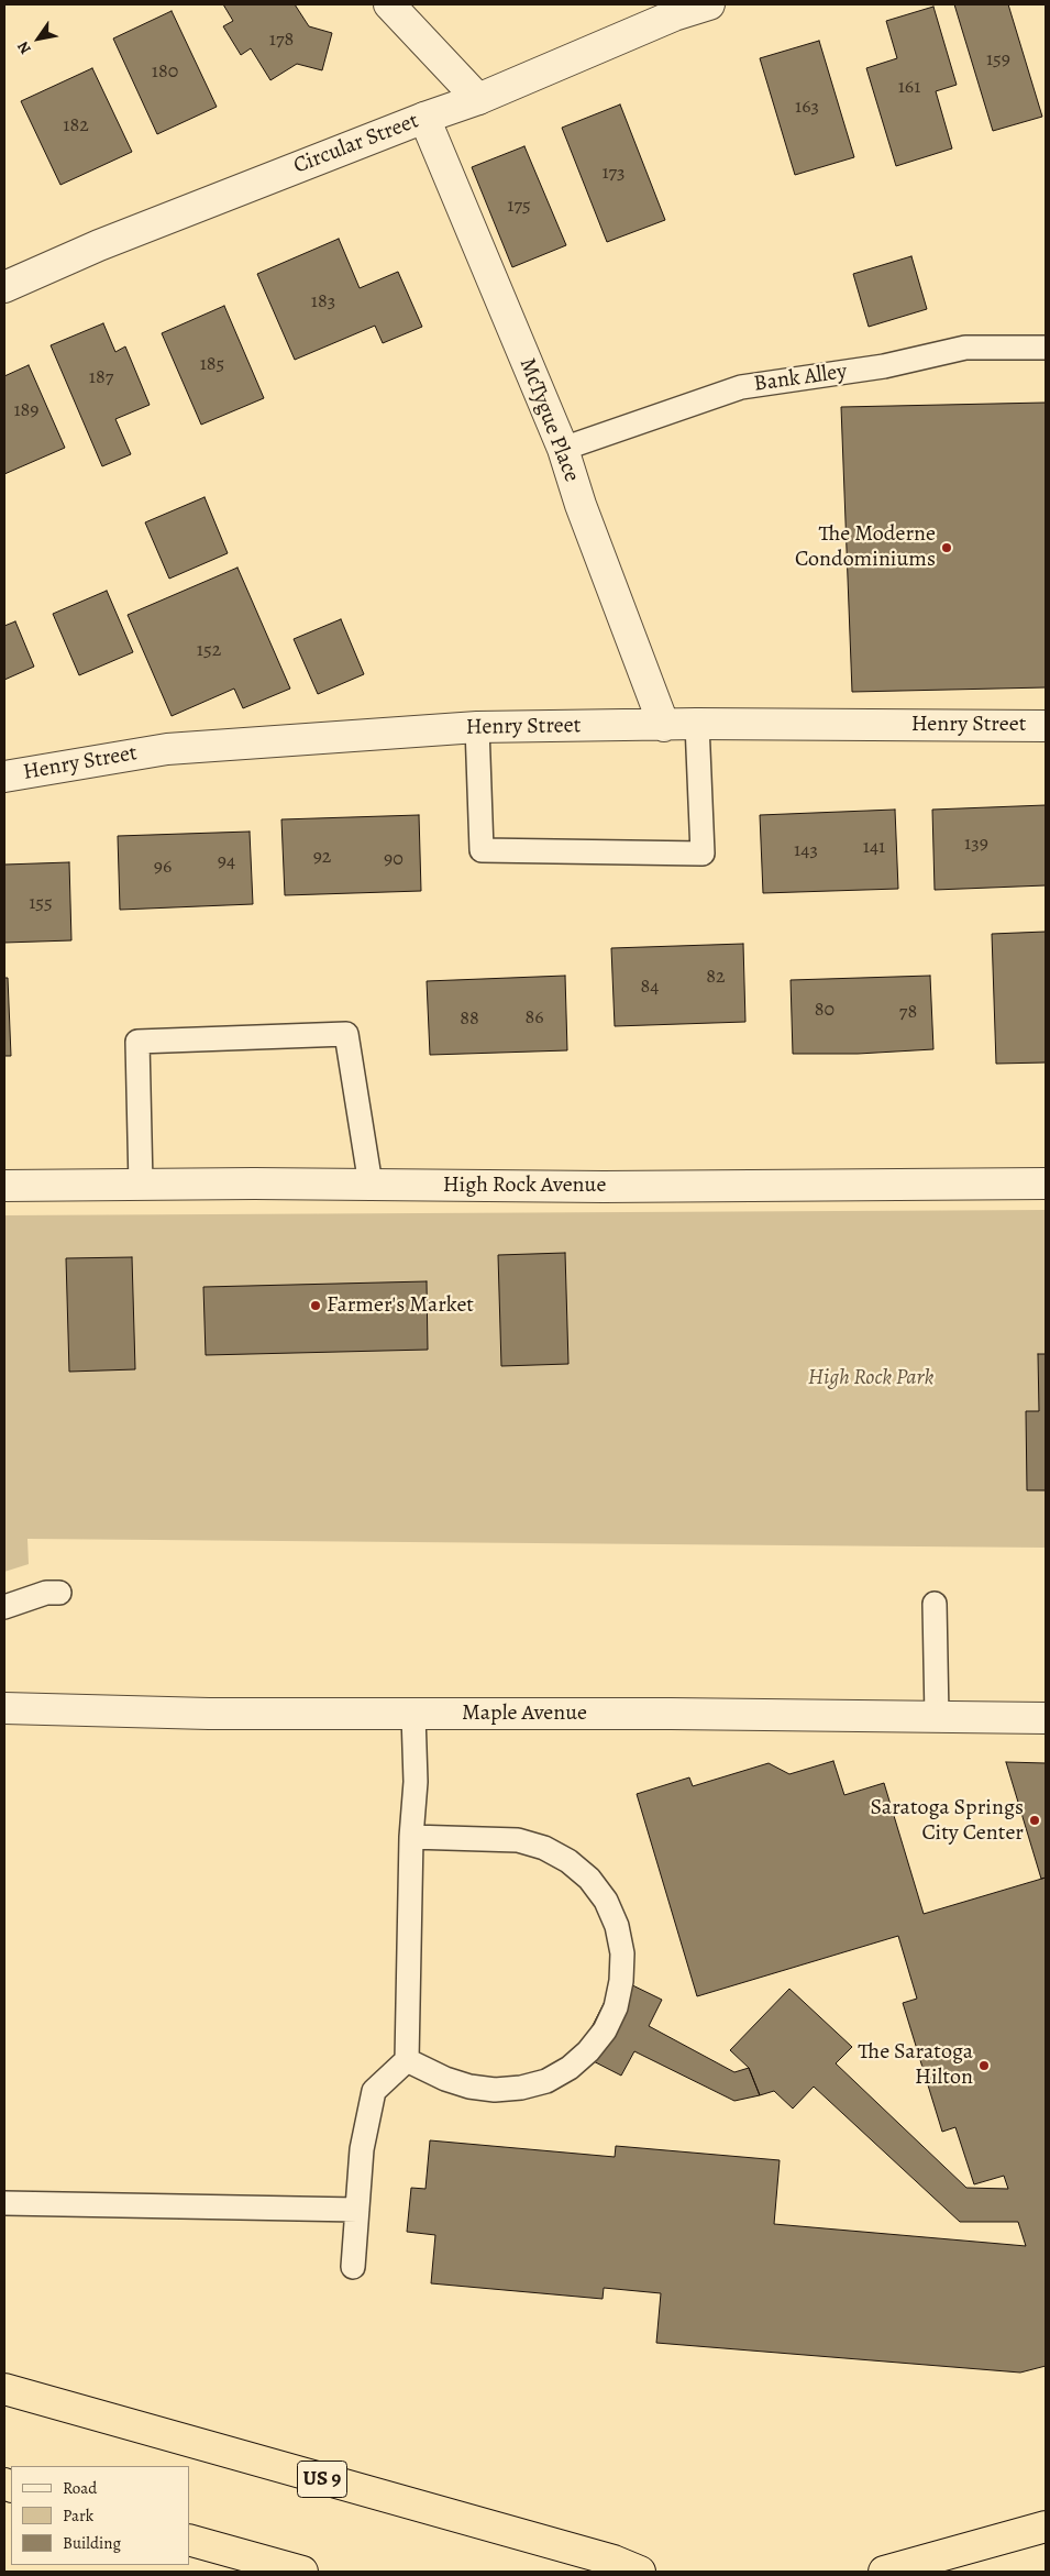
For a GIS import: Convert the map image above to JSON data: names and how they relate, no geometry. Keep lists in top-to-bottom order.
{
  "streets": {
    "highway": ["US 9"],
    "street": [
      "Circular Street",
      "McTygue Place",
      "Henry Street",
      "High Rock Avenue",
      "Maple Avenue"
    ],
    "lane": ["Bank Alley"]
  },
  "crossings": [
    ["Circular Street", "McTygue Place"],
    ["Bank Alley", "McTygue Place"],
    ["McTygue Place", "Henry Street"]
  ],
  "parks": ["High Rock Park"],
  "places": [
    "The Moderne Condominiums",
    "Farmer's Market",
    "Saratoga Springs City Center",
    "The Saratoga Hilton"
  ],
  "house_numbers": [
    "178",
    "159",
    "180",
    "161",
    "163",
    "182",
    "173",
    "175",
    "183",
    "185",
    "187",
    "189",
    "152",
    "139",
    "141",
    "143",
    "92",
    "90",
    "94",
    "96",
    "155",
    "82",
    "84",
    "80",
    "78",
    "86",
    "88"
  ],
  "legend": ["Road", "Park", "Building"],
  "north": "bottom left"
}
